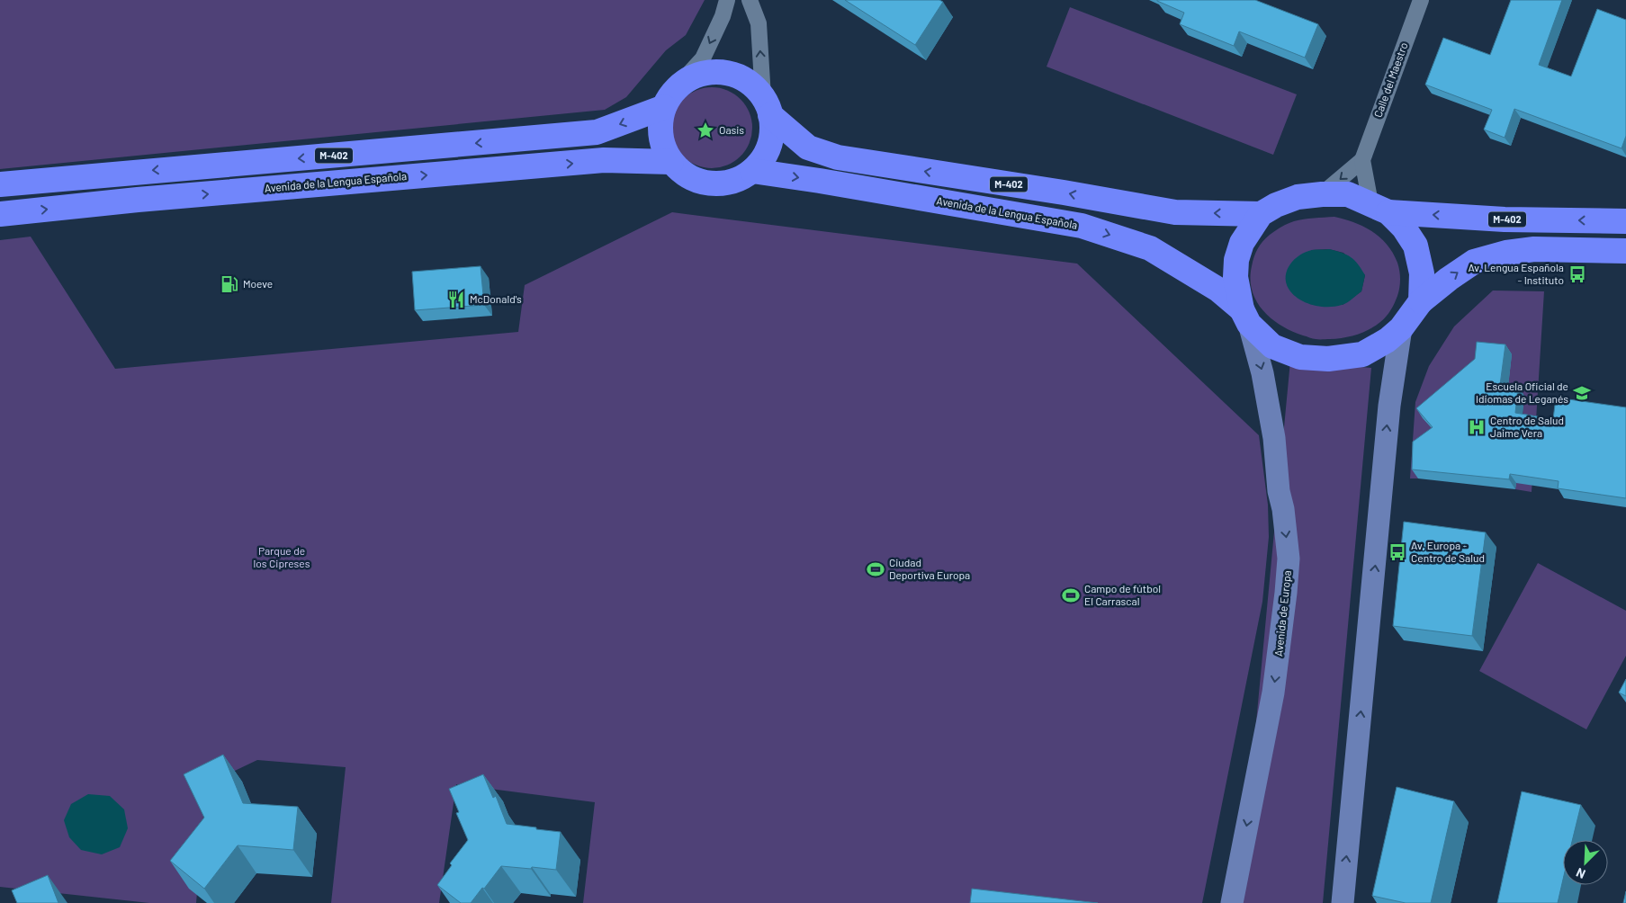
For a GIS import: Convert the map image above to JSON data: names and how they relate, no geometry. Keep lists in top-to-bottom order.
{
  "streets": {
    "highway": ["M-402", "Avenida de la Lengua Española"],
    "main road": ["Avenida de Europa"],
    "street": ["Calle del Maestro"]
  },
  "crossings": [
    ["Calle del Maestro", "M-402"],
    ["M-402", "Avenida de la Lengua Española"],
    ["M-402", "Avenida de Europa"],
    ["Avenida de la Lengua Española", "Avenida de Europa"]
  ],
  "parks": ["Parque de los Cipreses"],
  "places": {
    "place": ["Oasis"],
    "bus stop": ["Av. Lengua Española - Instituto", "Av. Europa - Centro de Salud"],
    "fuel station": ["Moeve"],
    "restaurant": ["McDonald's"],
    "school or university": ["Escuela Oficial de Idiomas de Leganés"],
    "hospital": ["Centro de Salud Jaime Vera"],
    "sports": ["Ciudad Deportiva Europa", "Campo de fútbol El Carrascal"]
  },
  "north": "bottom left"
}
